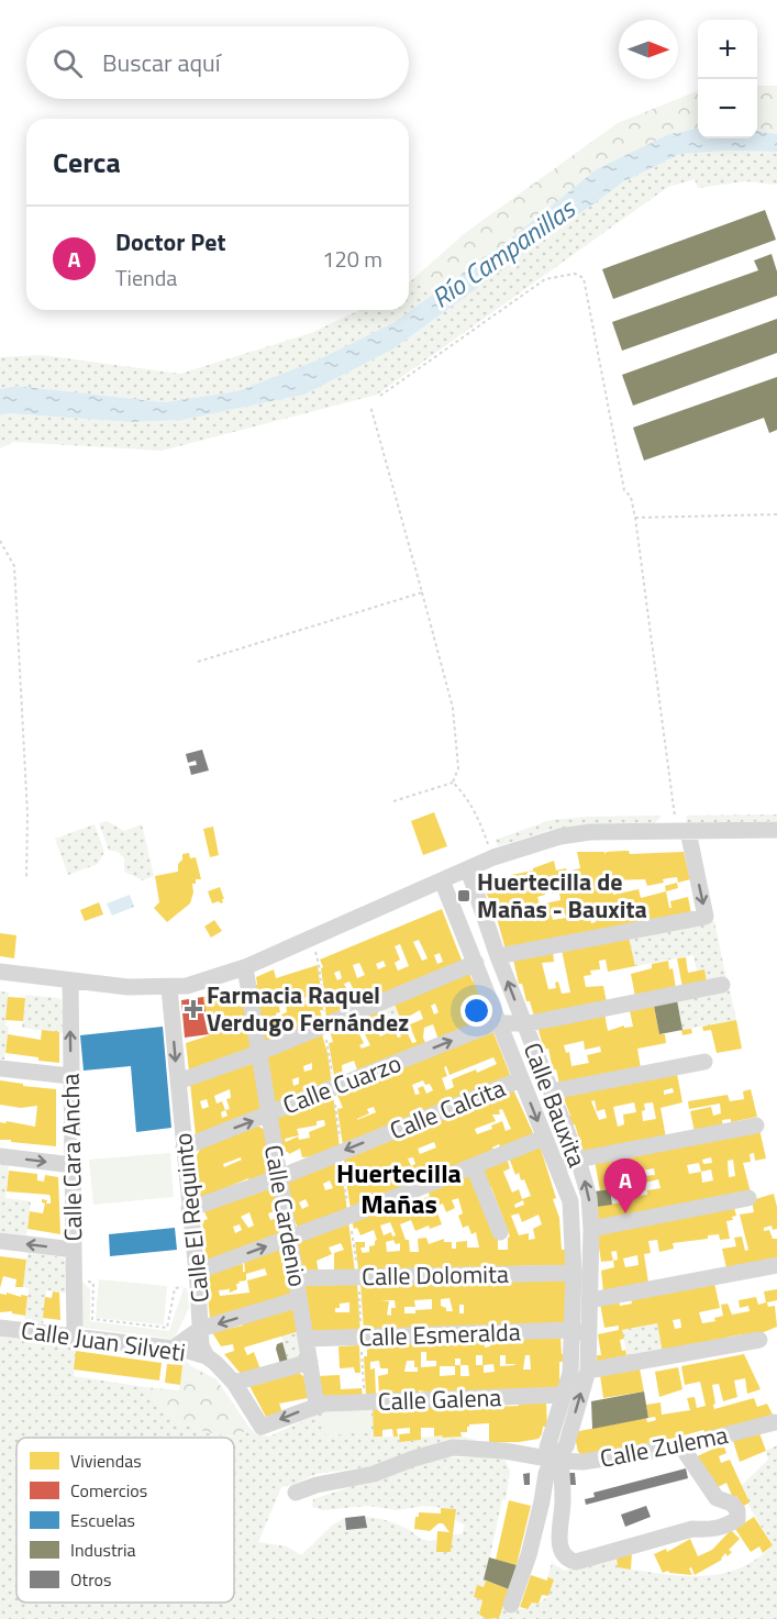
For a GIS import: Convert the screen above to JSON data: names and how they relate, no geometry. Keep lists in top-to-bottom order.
{
  "streets": {
    "street": [
      "Calle Cuarzo",
      "Calle Bauxita",
      "Calle Calcita",
      "Calle Cara Ancha",
      "Calle Cardenio",
      "Calle El Requinto",
      "Calle Dolomita",
      "Calle Esmeralda",
      "Calle Juan Silveti",
      "Calle Galena",
      "Calle Zulema"
    ]
  },
  "crossings": [
    ["Calle Cuarzo", "Calle Bauxita"],
    ["Calle Cuarzo", "Calle Cardenio"],
    ["Calle Cuarzo", "Calle El Requinto"],
    ["Calle Bauxita", "Calle Calcita"],
    ["Calle Bauxita", "Calle Dolomita"],
    ["Calle Bauxita", "Calle Esmeralda"],
    ["Calle Bauxita", "Calle Galena"],
    ["Calle Bauxita", "Calle Zulema"],
    ["Calle Calcita", "Calle Cardenio"],
    ["Calle Calcita", "Calle El Requinto"],
    ["Calle Cara Ancha", "Calle Juan Silveti"],
    ["Calle Cardenio", "Calle Dolomita"],
    ["Calle Cardenio", "Calle Esmeralda"],
    ["Calle Cardenio", "Calle Galena"],
    ["Calle El Requinto", "Calle Juan Silveti"]
  ],
  "districts": ["Huertecilla Mañas"],
  "water": ["Río Campanillas"],
  "places": {
    "transit": ["Huertecilla de Mañas - Bauxita"],
    "health": ["Farmacia Raquel Verdugo Fernández"]
  },
  "legend": [
    "Viviendas",
    "Comercios",
    "Escuelas",
    "Industria",
    "Otros"
  ],
  "north": "right",
  "page": {
    "map_buttons": ["+", "−"],
    "search": "Buscar aquí",
    "heading": "Cerca",
    "list": [
      {
        "mark": "A",
        "name": "Doctor Pet",
        "note": "Tienda",
        "value": "120 m"
      }
    ],
    "pins": "A"
  }
}
